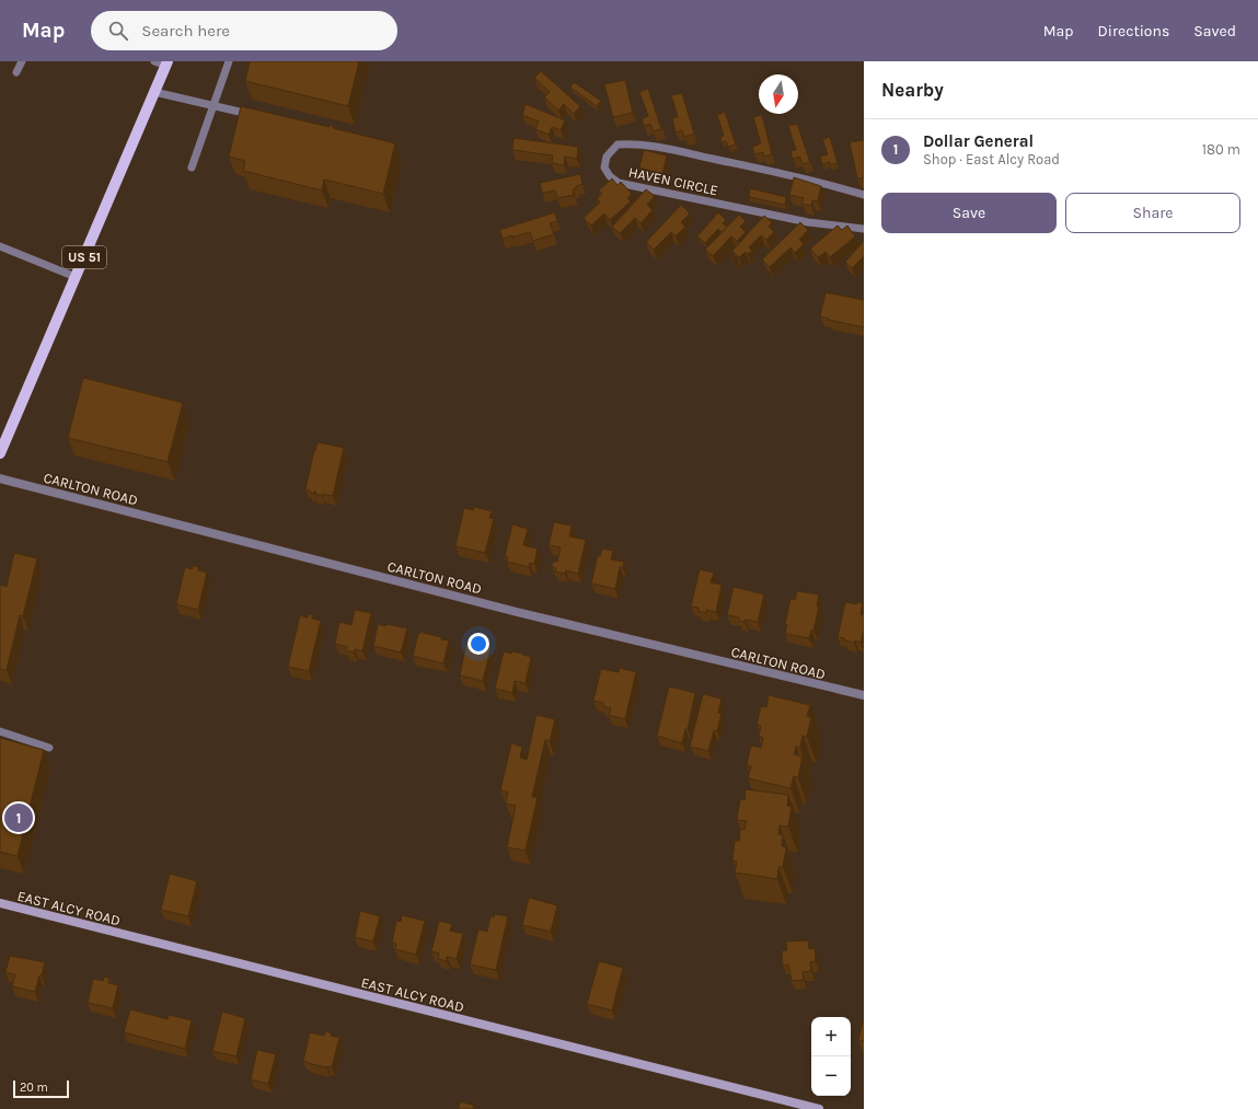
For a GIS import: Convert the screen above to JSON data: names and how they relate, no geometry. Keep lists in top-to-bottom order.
{
  "streets": {
    "main road": ["US 51"],
    "street": ["CARLTON ROAD", "EAST ALCY ROAD"],
    "lane": ["HAVEN CIRCLE"]
  },
  "scale_bar": "20 m",
  "north": "bottom",
  "page": {
    "header": "Map",
    "search": "Search here",
    "nav": ["Map", "Directions", "Saved"],
    "heading": "Nearby",
    "list": [
      {
        "mark": "1",
        "name": "Dollar General",
        "note": "Shop · East Alcy Road",
        "value": "180 m"
      }
    ],
    "buttons": ["Save", "Share"],
    "pins": "1",
    "map_buttons": ["+", "−"],
    "scale": "20 m"
  }
}
